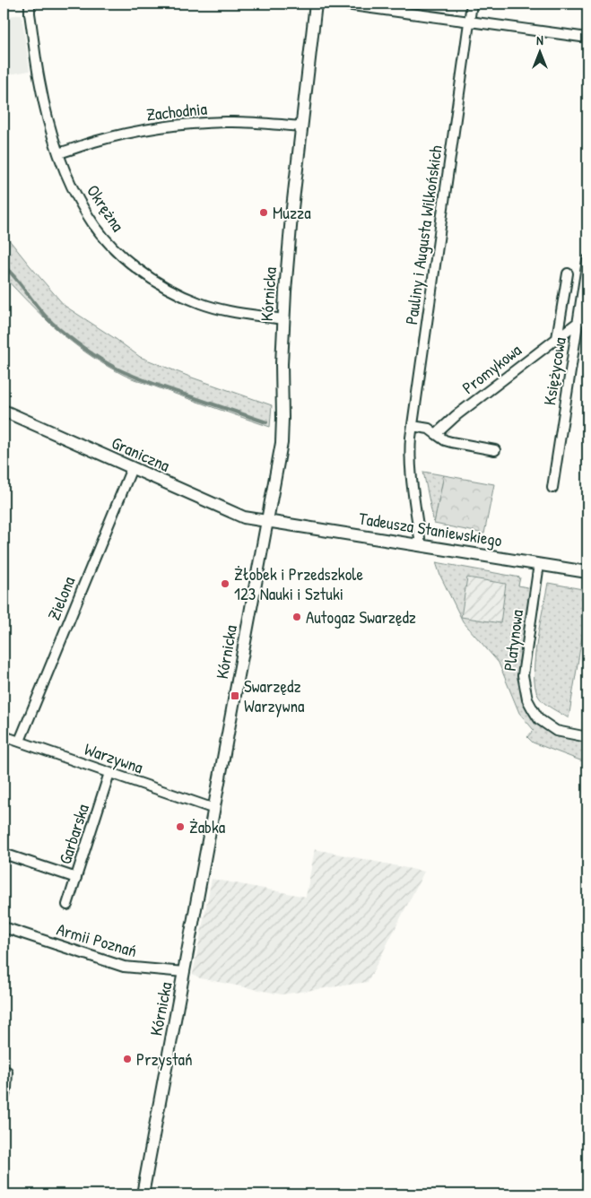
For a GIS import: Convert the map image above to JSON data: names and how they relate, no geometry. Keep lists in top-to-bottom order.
{
  "streets": {
    "street": [
      "Zachodnia",
      "Okrężna",
      "Pauliny i Augusta Wilkońskich",
      "Kórnicka",
      "Promykowa",
      "Księżycowa",
      "Graniczna",
      "Tadeusza Staniewskiego",
      "Zielona",
      "Platynowa",
      "Warzywna",
      "Garbarska",
      "Armii Poznań"
    ]
  },
  "crossings": [
    ["Zachodnia", "Okrężna"],
    ["Zachodnia", "Kórnicka"],
    ["Okrężna", "Kórnicka"],
    ["Pauliny i Augusta Wilkońskich", "Tadeusza Staniewskiego"],
    ["Kórnicka", "Graniczna"],
    ["Kórnicka", "Tadeusza Staniewskiego"],
    ["Kórnicka", "Warzywna"],
    ["Kórnicka", "Armii Poznań"],
    ["Promykowa", "Księżycowa"],
    ["Graniczna", "Tadeusza Staniewskiego"],
    ["Graniczna", "Zielona"],
    ["Tadeusza Staniewskiego", "Platynowa"],
    ["Zielona", "Warzywna"],
    ["Warzywna", "Garbarska"]
  ],
  "places": {
    "other": [
      "Muzza",
      "Żłobek i Przedszkole 123 Nauki i Sztuki",
      "Autogaz Swarzędz",
      "Żabka",
      "Przystań"
    ],
    "transit": ["Swarzędz Warzywna"]
  },
  "north": "top"
}
